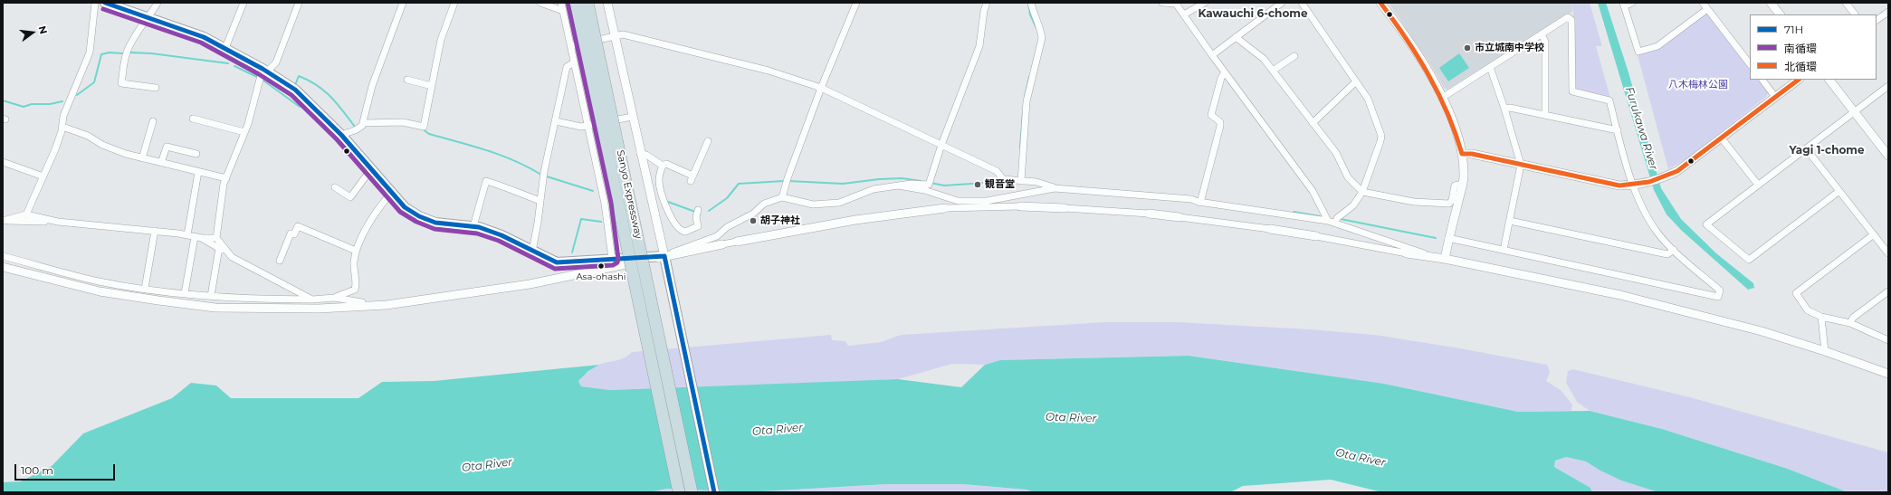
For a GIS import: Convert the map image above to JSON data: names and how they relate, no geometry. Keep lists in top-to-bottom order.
{
  "streets": {
    "highway": ["Sanyo Expressway"]
  },
  "districts": ["Kawauchi 6-chome", "Yagi 1-chome"],
  "water": ["Furukawa River", "Ota River"],
  "parks": ["八木梅林公園"],
  "places": [
    "市立城南中学校",
    "観音堂",
    "胡子神社",
    "Asa-ohashi"
  ],
  "lines": ["transit line 71H", "transit line 南循環", "transit line 北循環"],
  "legend": ["71H", "南循環", "北循環"],
  "scale_bar": "100 m",
  "north": "right"
}
